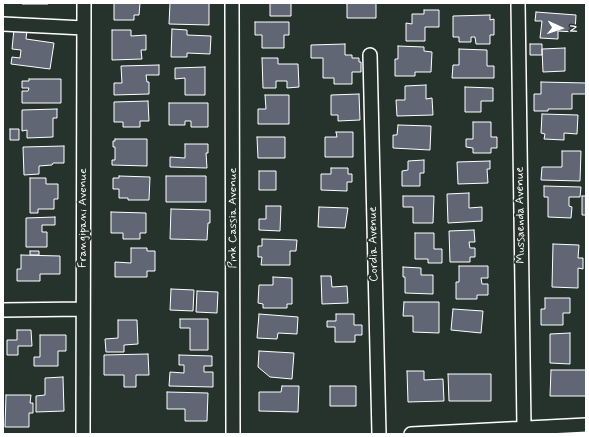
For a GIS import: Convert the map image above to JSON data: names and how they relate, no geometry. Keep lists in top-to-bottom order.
{
  "streets": {
    "street": [
      "Mussaenda Avenue",
      "Frangipani Avenue",
      "Pink Cassia Avenue",
      "Cordia Avenue"
    ]
  },
  "north": "right"
}
